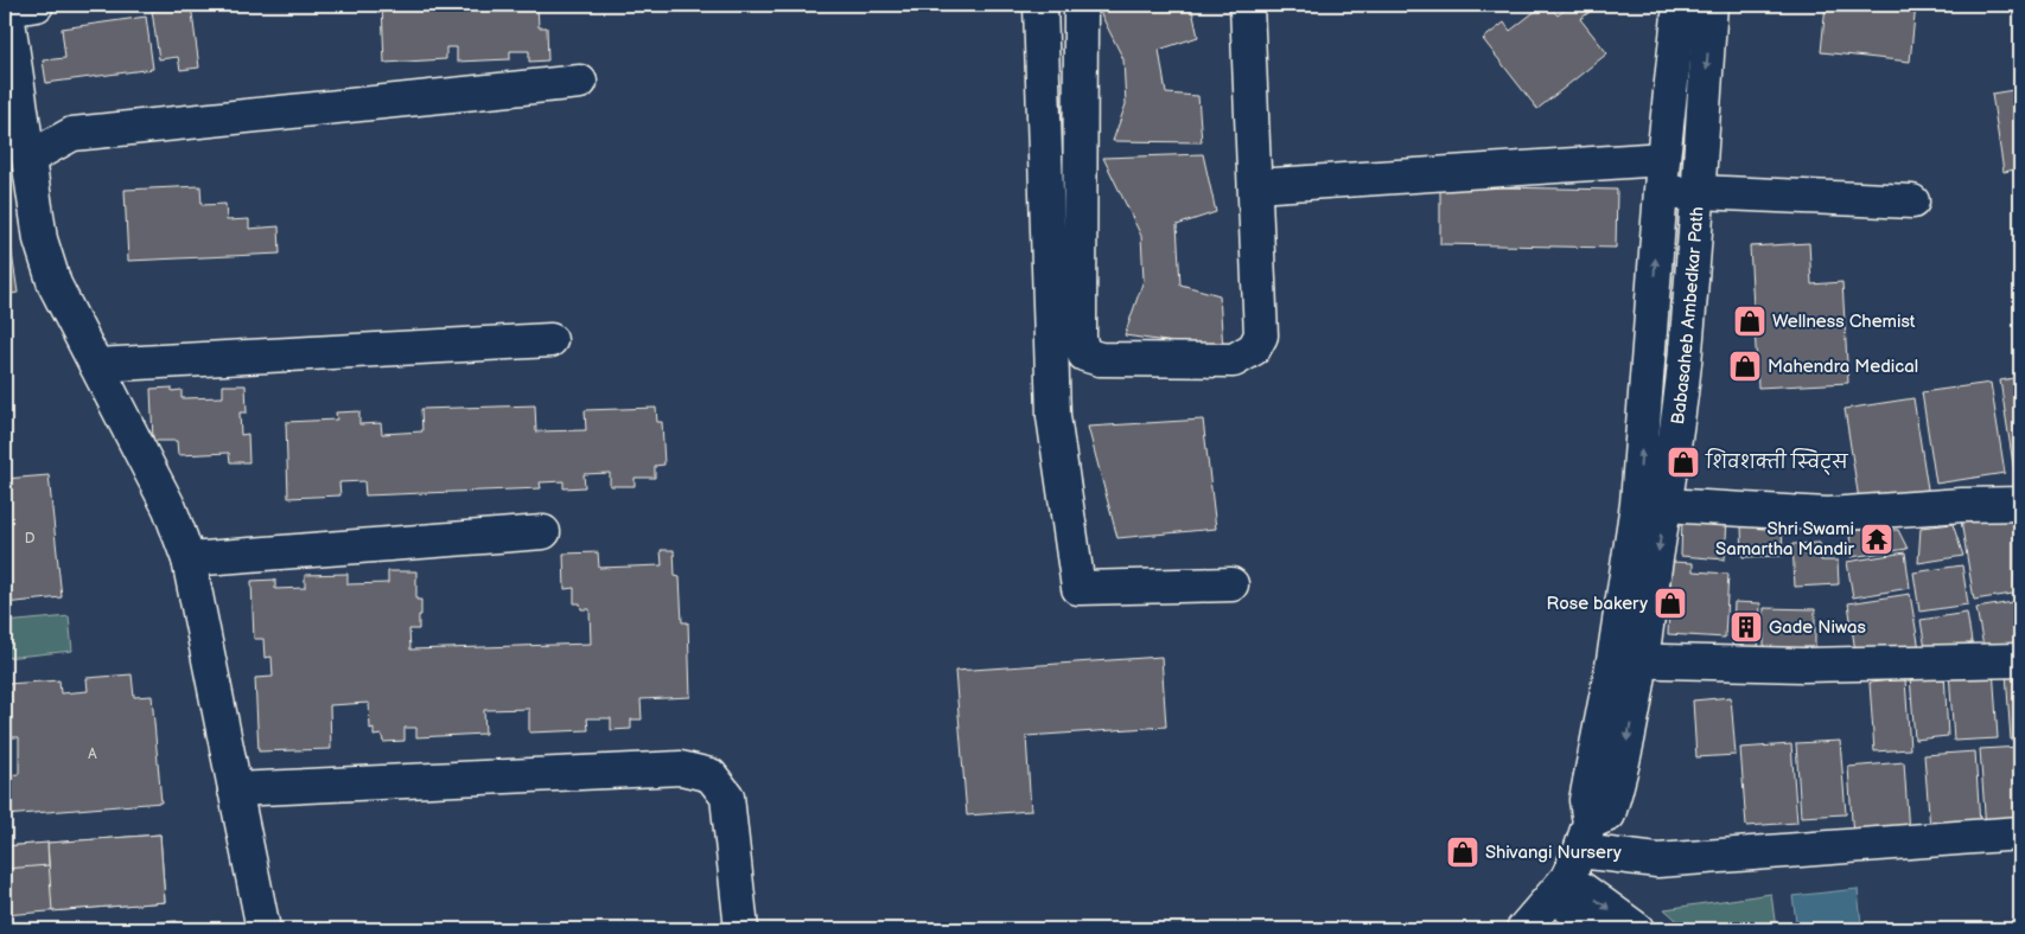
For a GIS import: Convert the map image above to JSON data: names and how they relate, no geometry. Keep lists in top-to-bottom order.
{
  "streets": {
    "street": ["Babasaheb Ambedkar Path"]
  },
  "places": {
    "shop": [
      "Wellness Chemist",
      "Mahendra Medical",
      "शिवशक्ती स्विट्स",
      "Rose bakery",
      "Shivangi Nursery"
    ],
    "temple": ["Shri Swami Samartha Mandir"],
    "building": ["Gade Niwas"]
  },
  "house_numbers": ["D", "A"]
}
